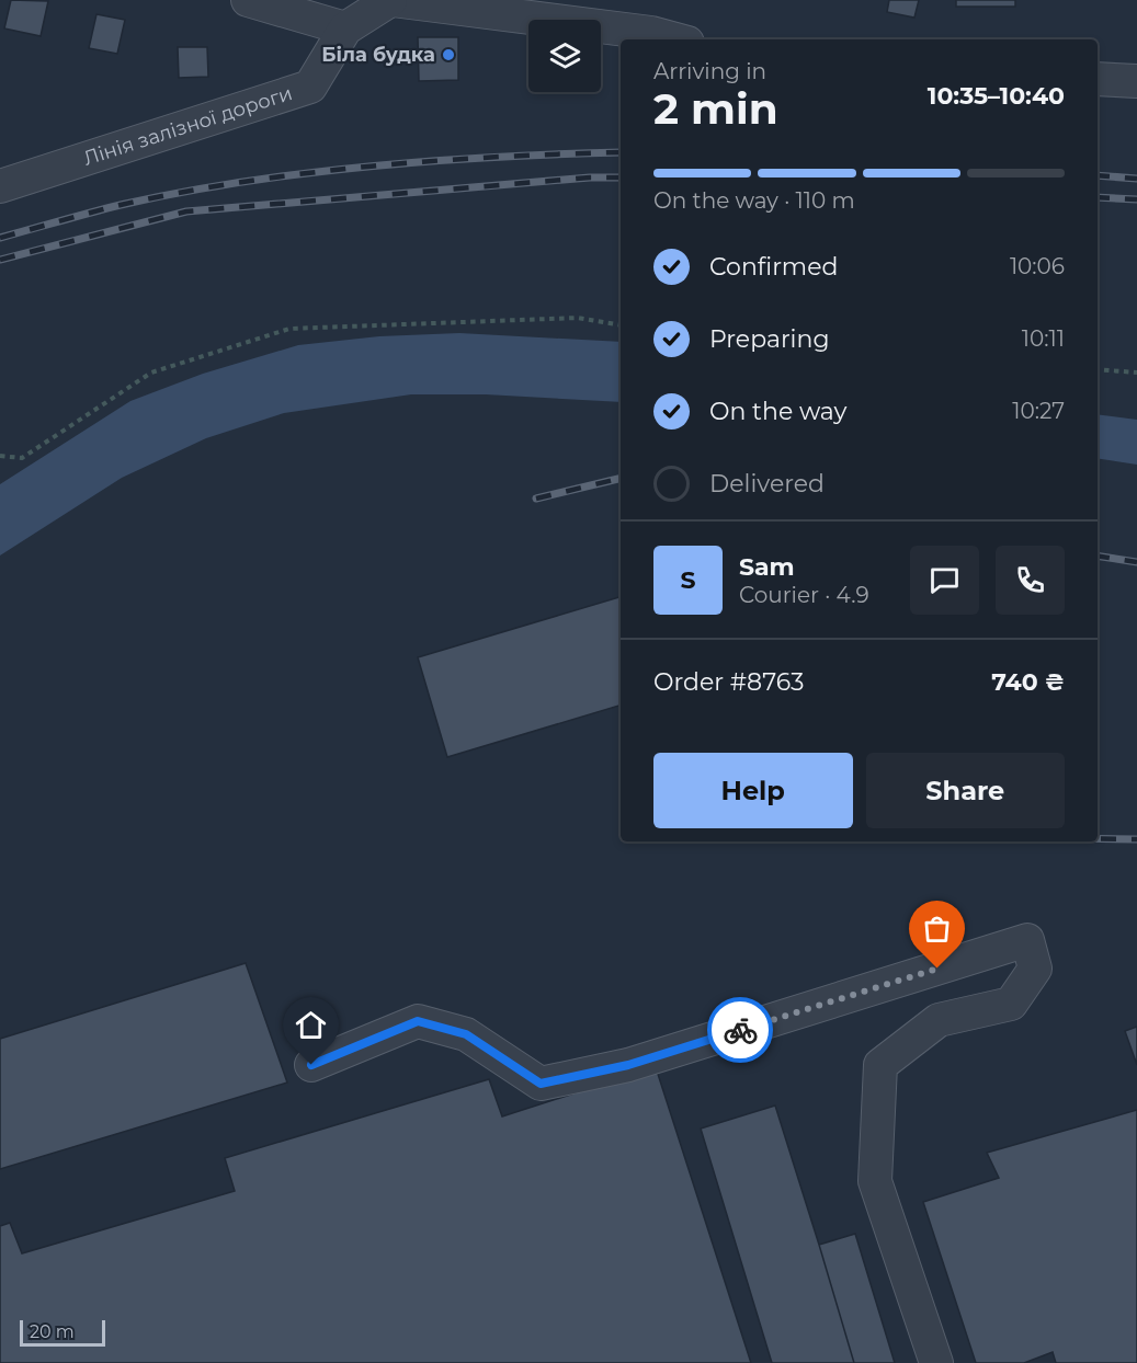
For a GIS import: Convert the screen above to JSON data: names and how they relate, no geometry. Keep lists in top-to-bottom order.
{
  "streets": {
    "street": ["Лінія залізної дороги"]
  },
  "places": ["Біла будка"],
  "scale_bar": "20 m",
  "page": {
    "heading": ["2 min", "Arriving in", "10:35–10:40"],
    "panel": [
      "Sam",
      "Courier · 4.9",
      "Order #8763",
      "740 ₴"
    ],
    "bar": "On the way · 110 m",
    "list": [
      ["Confirmed", "10:06"],
      ["Preparing", "10:11"],
      ["On the way", "10:27"],
      "Delivered"
    ],
    "round": "S",
    "buttons": ["Help", "Share"],
    "scale": "20 m"
  }
}
